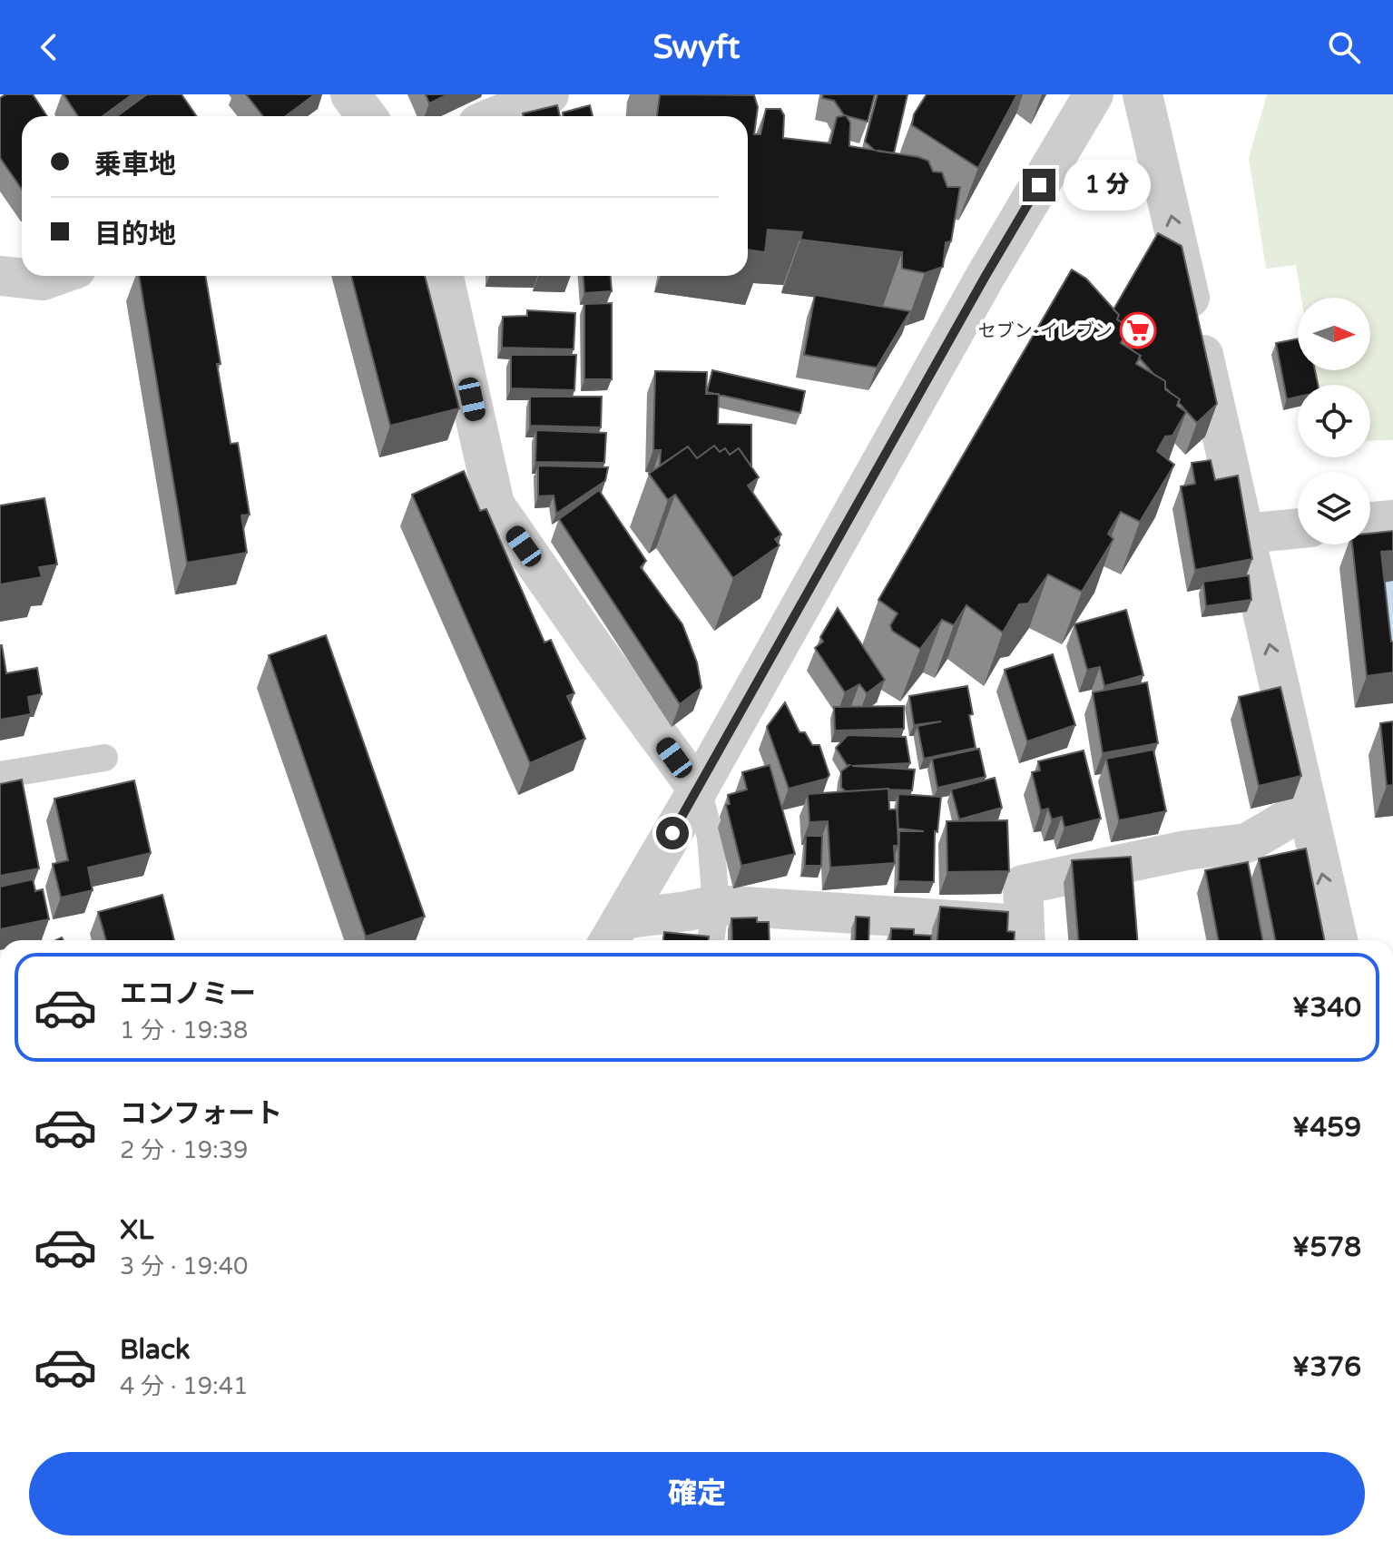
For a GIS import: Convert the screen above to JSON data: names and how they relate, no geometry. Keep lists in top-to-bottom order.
{
  "places": {
    "supermarket": ["セブン-イレブン"]
  },
  "north": "right",
  "page": {
    "header": "Swyft",
    "banner": ["乗車地", "目的地"],
    "bubble": "1 分",
    "list": [
      {
        "name": "エコノミー",
        "note": "1 分 · 19:38",
        "value": "¥340"
      },
      {
        "name": "コンフォート",
        "note": "2 分 · 19:39",
        "value": "¥459"
      },
      {
        "name": "XL",
        "note": "3 分 · 19:40",
        "value": "¥578"
      },
      {
        "name": "Black",
        "note": "4 分 · 19:41",
        "value": "¥376"
      }
    ],
    "buttons": "確定"
  }
}
